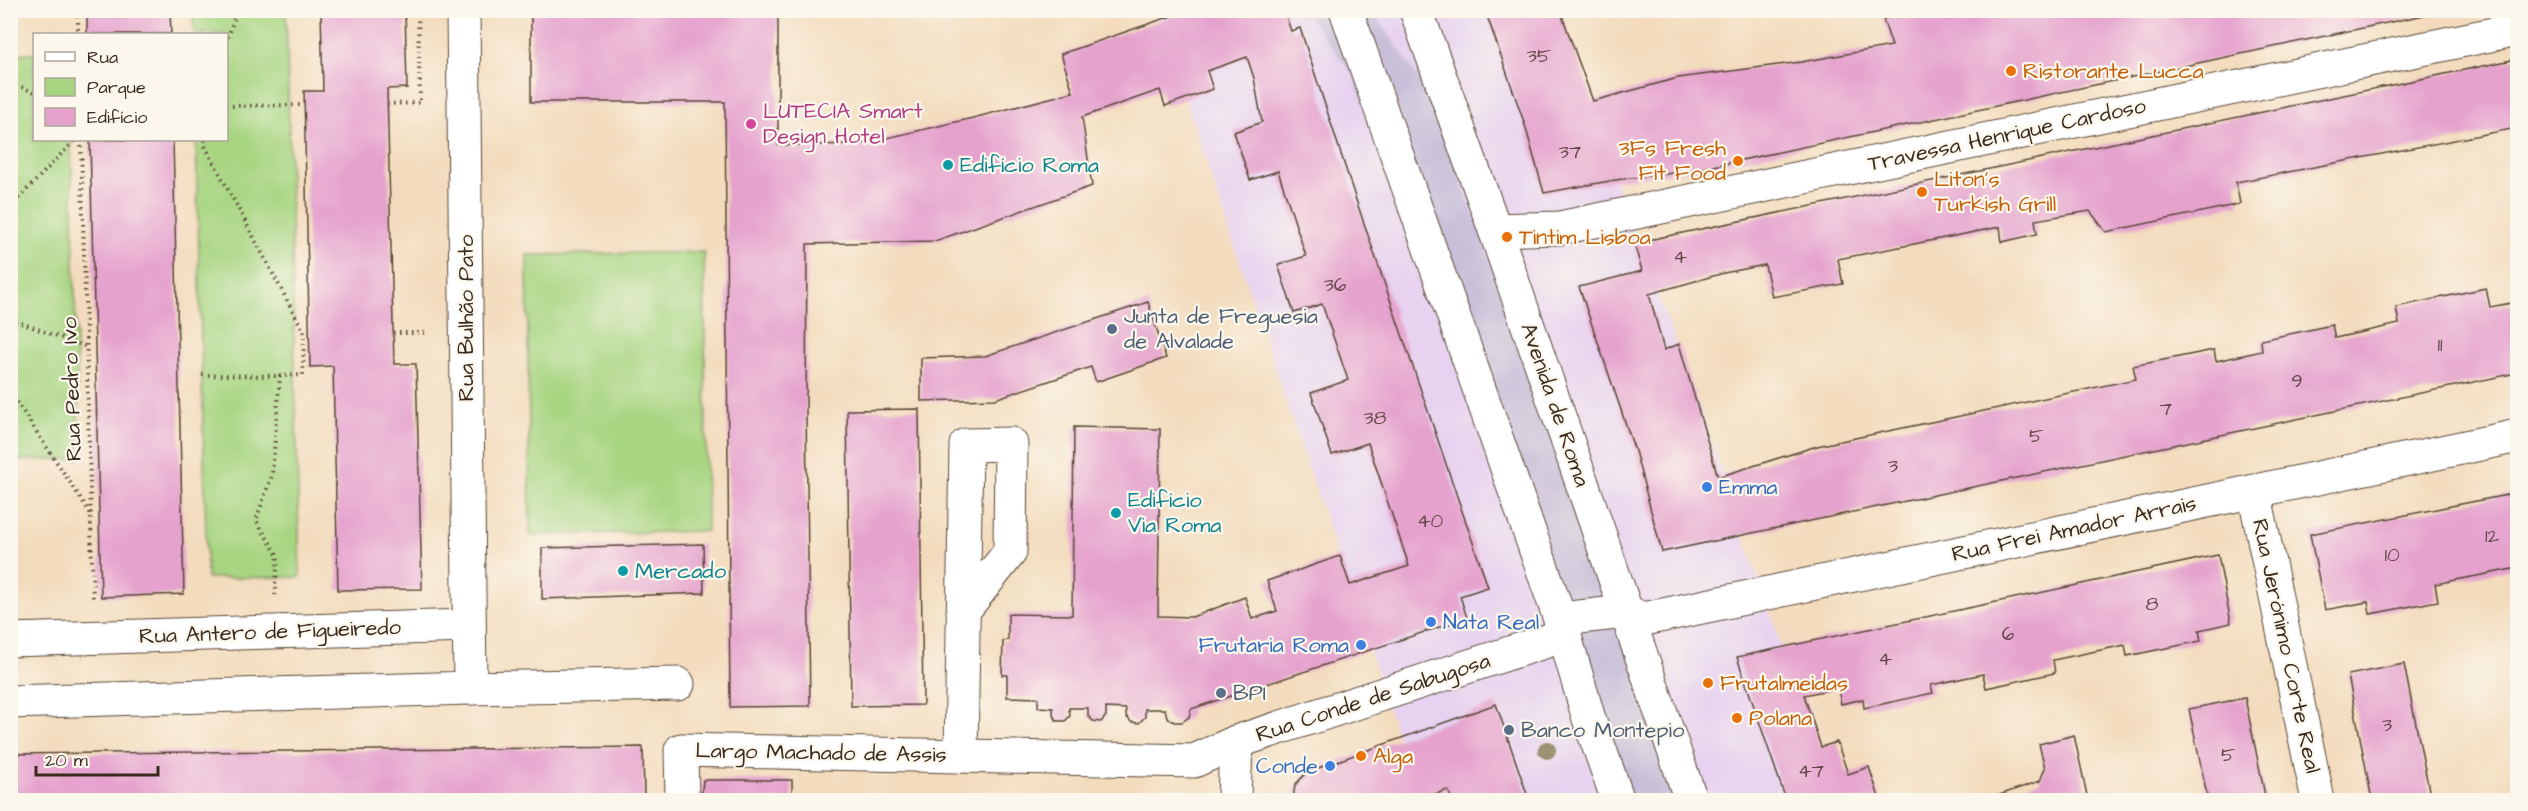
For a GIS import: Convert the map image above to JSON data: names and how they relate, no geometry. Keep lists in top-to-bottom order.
{
  "streets": {
    "street": [
      "Travessa Henrique Cardoso",
      "Rua Bulhão Pato",
      "Avenida de Roma",
      "Rua Frei Amador Arrais",
      "Rua Antero de Figueiredo",
      "Rua Jerónimo Corte Real",
      "Rua Conde de Sabugosa",
      "Largo Machado de Assis"
    ],
    "path": ["Rua Pedro Ivo"]
  },
  "crossings": [
    ["Travessa Henrique Cardoso", "Avenida de Roma"],
    ["Rua Bulhão Pato", "Rua Antero de Figueiredo"],
    ["Rua Pedro Ivo", "Rua Antero de Figueiredo"],
    ["Avenida de Roma", "Rua Frei Amador Arrais"],
    ["Rua Frei Amador Arrais", "Rua Jerónimo Corte Real"],
    ["Rua Frei Amador Arrais", "Rua Conde de Sabugosa"],
    ["Rua Conde de Sabugosa", "Largo Machado de Assis"]
  ],
  "places": [
    "Ristorante Lucca",
    "LUTECIA Smart Design Hotel",
    "3Fs Fresh Fit Food",
    "Edifício Roma",
    "Liton's Turkish Grill",
    "Tintim Lisboa",
    "Junta de Freguesia de Alvalade",
    "Emma",
    "Edifício Via Roma",
    "Mercado",
    "Nata Real",
    "Frutaria Roma",
    "Frutalmeidas",
    "BPI",
    "Polana",
    "Banco Montepio",
    "Alga",
    "Conde"
  ],
  "house_numbers": [
    "35",
    "37",
    "4",
    "36",
    "11",
    "9",
    "7",
    "38",
    "5",
    "3",
    "40",
    "12",
    "10",
    "8",
    "6",
    "4",
    "3",
    "5",
    "47"
  ],
  "legend": ["Rua", "Parque", "Edifício"],
  "scale_bar": "20 m"
}
